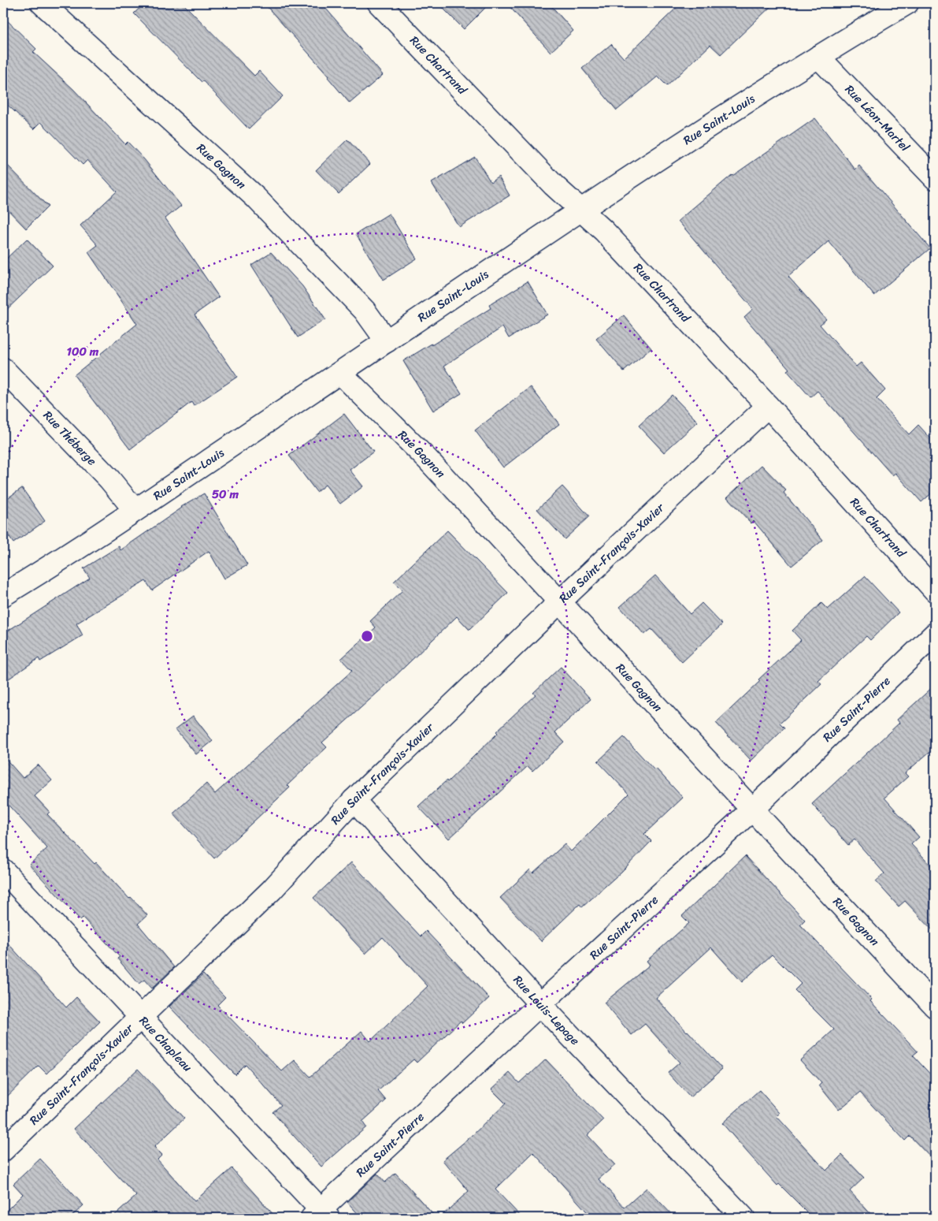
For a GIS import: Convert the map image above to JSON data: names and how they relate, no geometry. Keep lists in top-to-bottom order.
{
  "streets": {
    "street": [
      "Rue Chartrand",
      "Rue Léon-Martel",
      "Rue Saint-Louis",
      "Rue Gagnon",
      "Rue Théberge",
      "Rue Saint-François-Xavier",
      "Rue Saint-Pierre",
      "Rue Louis-Lepage",
      "Rue Chapleau"
    ]
  },
  "crossings": [
    ["Rue Chartrand", "Rue Saint-Louis"],
    ["Rue Chartrand", "Rue Saint-François-Xavier"],
    ["Rue Léon-Martel", "Rue Saint-Louis"],
    ["Rue Saint-Louis", "Rue Gagnon"],
    ["Rue Saint-Louis", "Rue Théberge"],
    ["Rue Gagnon", "Rue Saint-François-Xavier"],
    ["Rue Gagnon", "Rue Saint-Pierre"],
    ["Rue Saint-François-Xavier", "Rue Louis-Lepage"],
    ["Rue Saint-François-Xavier", "Rue Chapleau"],
    ["Rue Saint-Pierre", "Rue Louis-Lepage"],
    ["Rue Saint-Pierre", "Rue Chapleau"]
  ],
  "rings": ["100 m", "50 m"]
}
